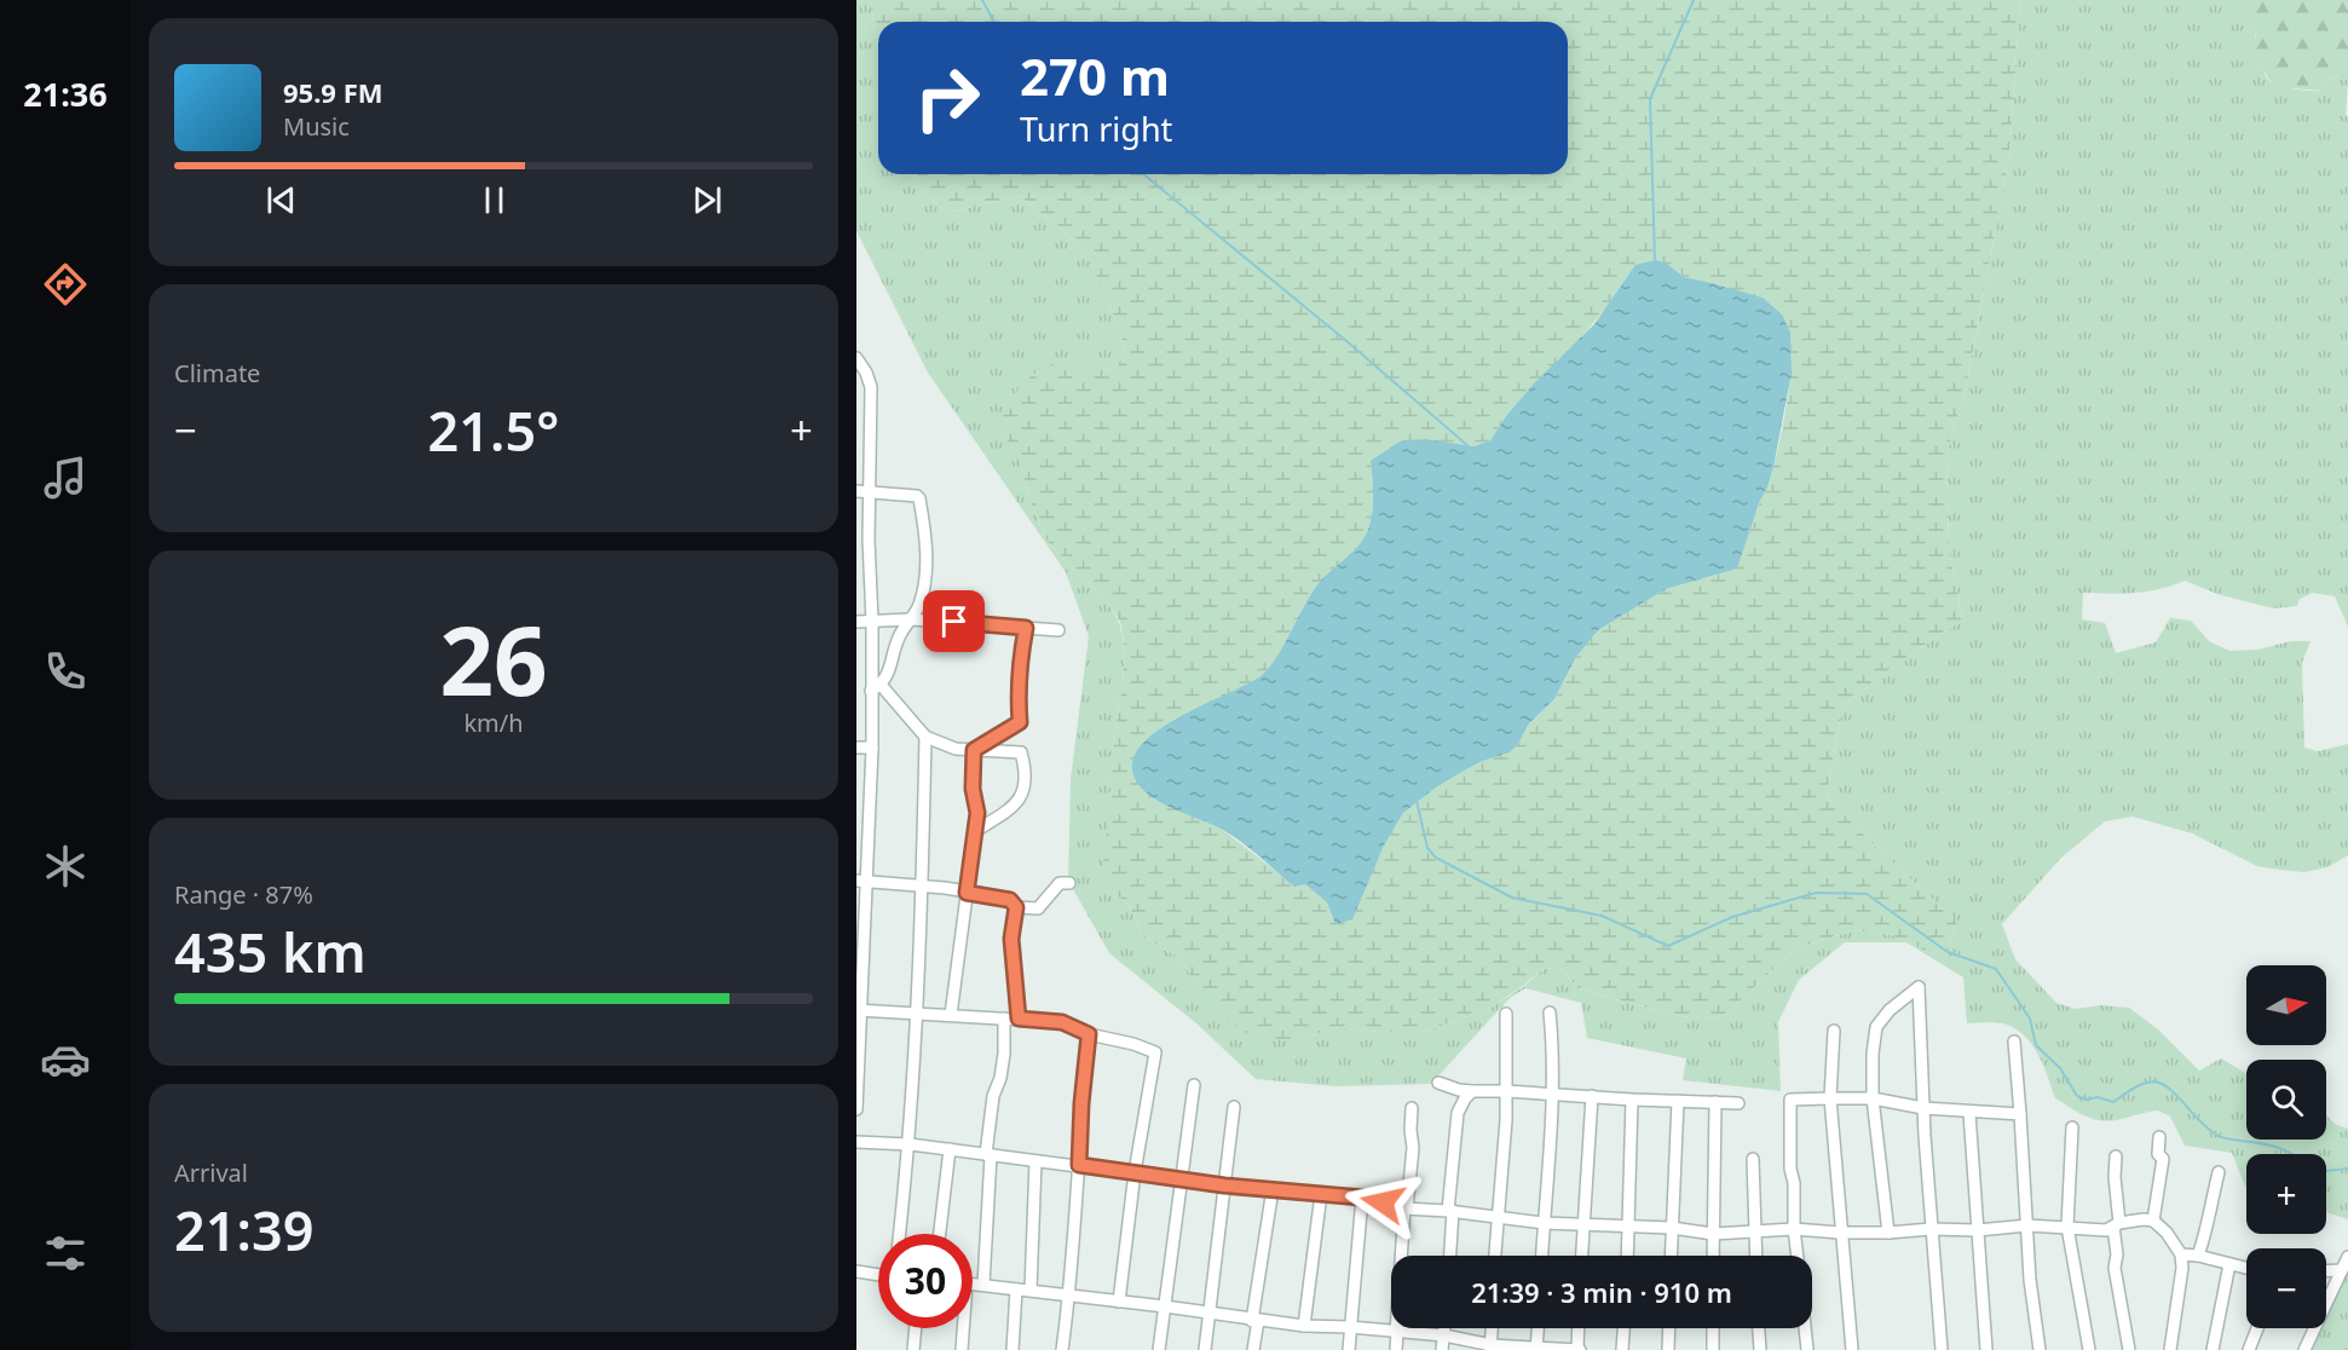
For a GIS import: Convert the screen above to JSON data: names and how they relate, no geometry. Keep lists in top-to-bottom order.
{
  "north": "right",
  "page": {
    "tabs": "21:36",
    "turn": ["270 m", "Turn right"],
    "song": ["95.9 FM", "Music"],
    "tile": [
      "Climate",
      ["26", "km/h"],
      ["Range · 87%", "435 km"],
      ["Arrival", "21:39"]
    ],
    "heat": ["−", "21.5°", "+"],
    "map_buttons": ["+", "−"],
    "limit": "30",
    "trip": "21:39 · 3 min · 910 m"
  }
}
